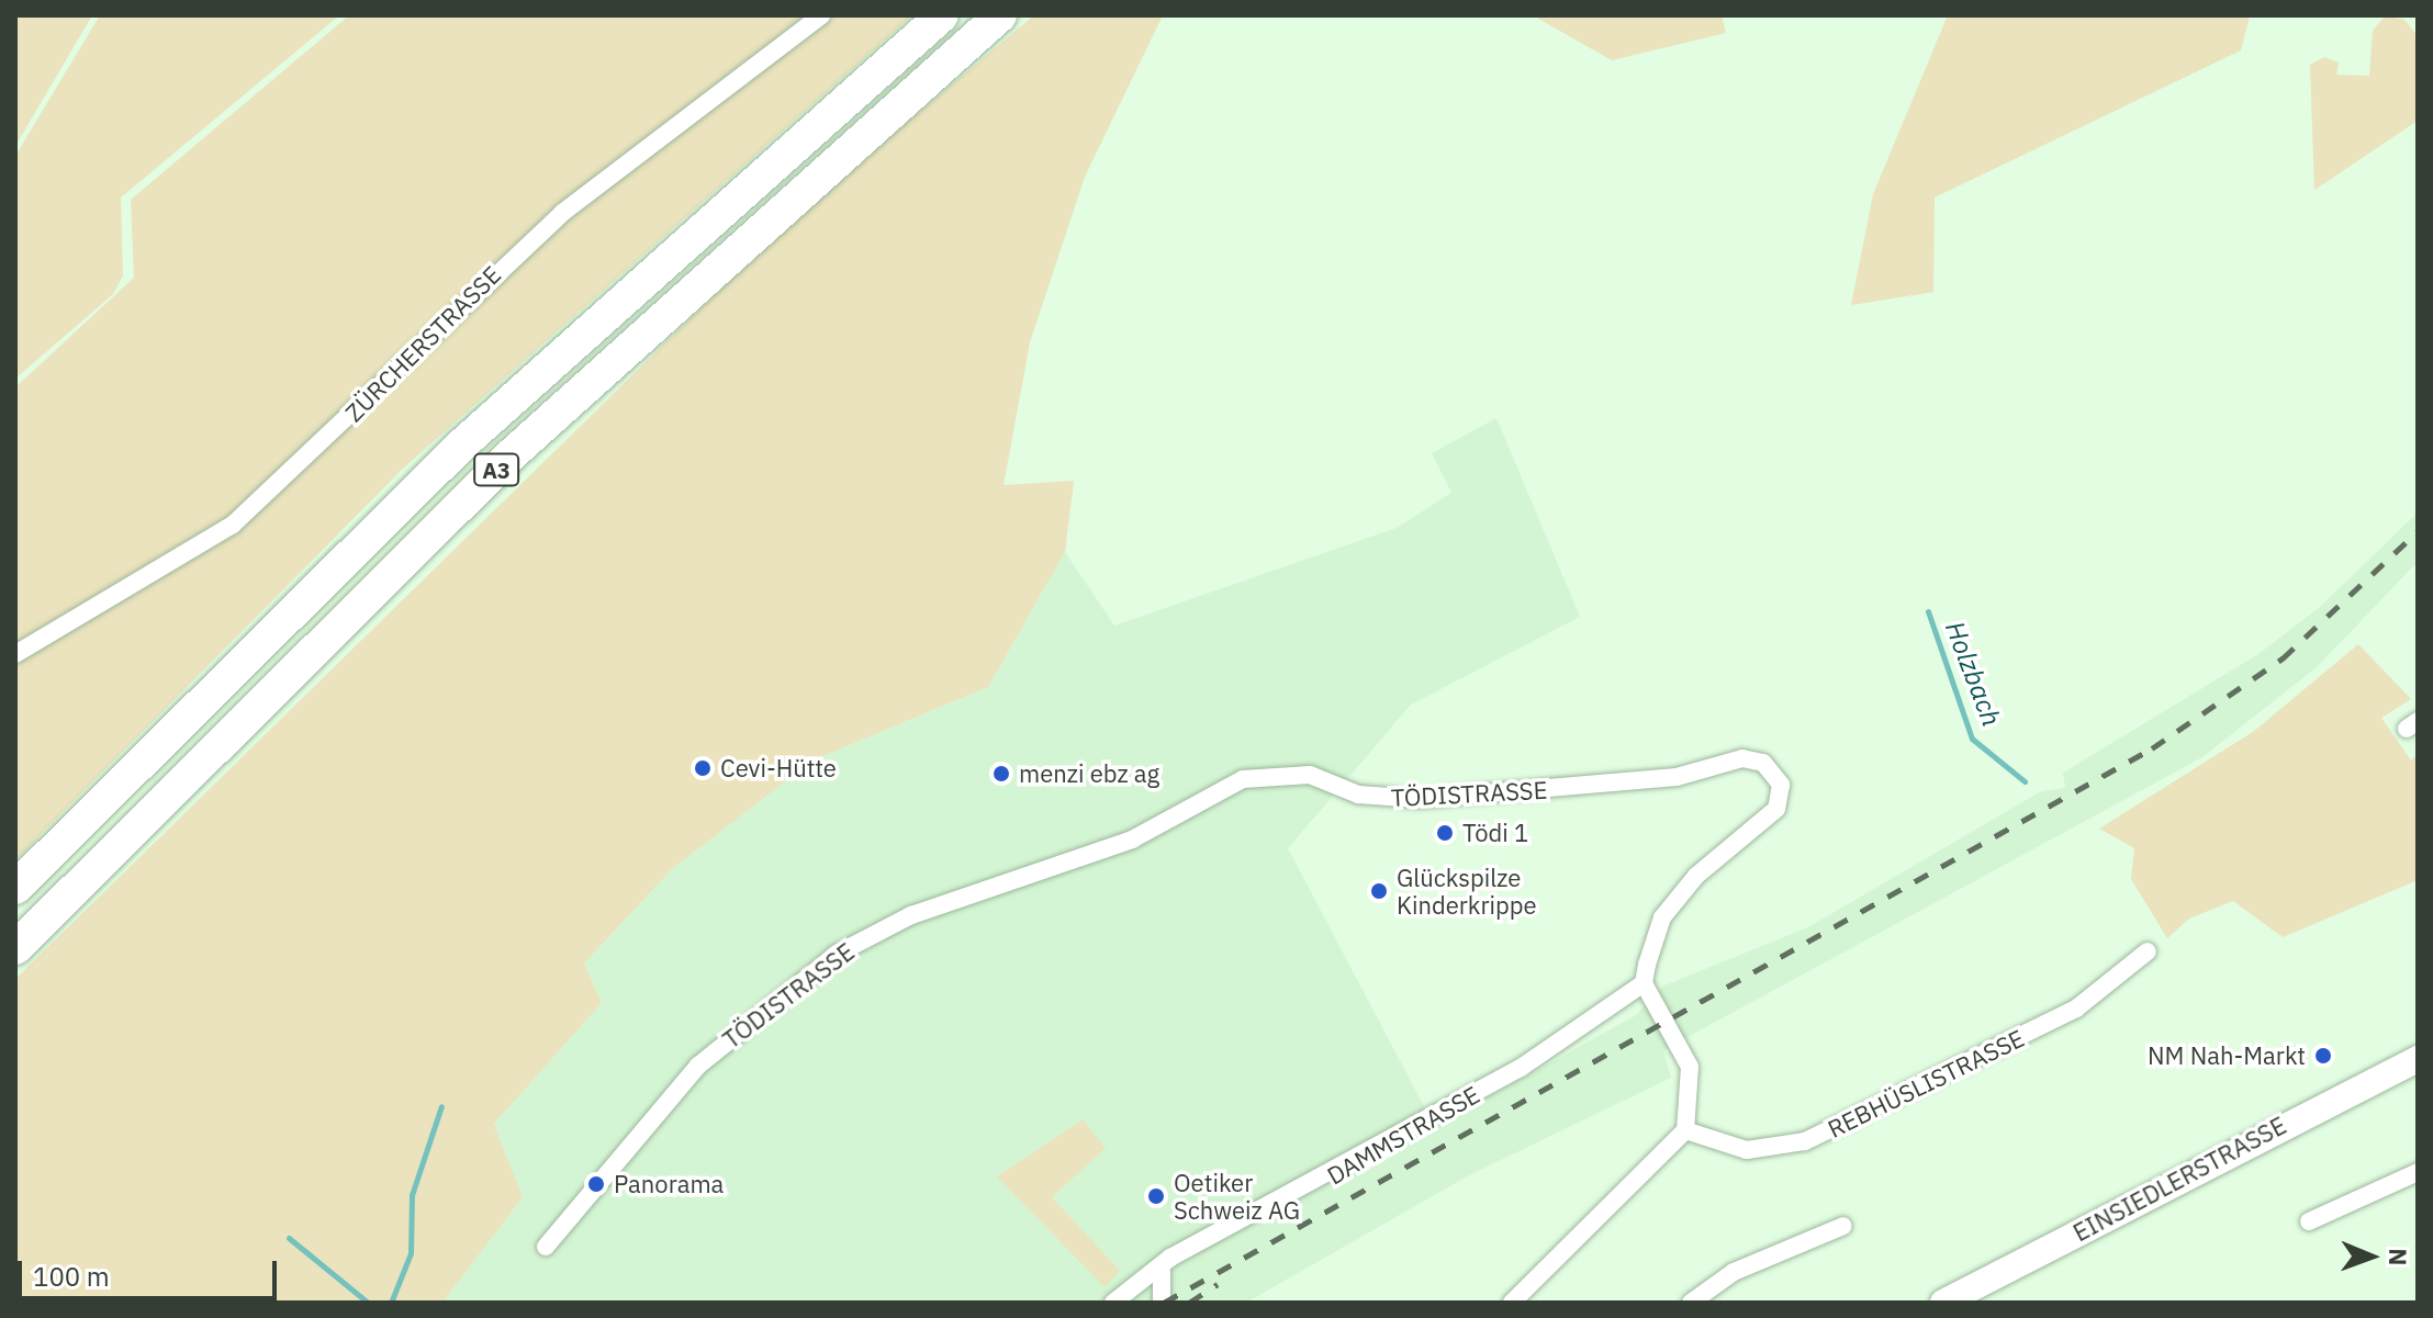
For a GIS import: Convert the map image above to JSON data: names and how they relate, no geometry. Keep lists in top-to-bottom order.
{
  "streets": {
    "highway": ["A3"],
    "main road": ["EINSIEDLERSTRASSE"],
    "street": [
      "ZÜRCHERSTRASSE",
      "TÖDISTRASSE",
      "REBHÜSLISTRASSE",
      "DAMMSTRASSE"
    ]
  },
  "crossings": [
    ["TÖDISTRASSE", "DAMMSTRASSE"]
  ],
  "water": ["Holzbach"],
  "places": [
    "Cevi-Hütte",
    "menzi ebz ag",
    "Tödi 1",
    "Glückspilze Kinderkrippe",
    "NM Nah-Markt",
    "Panorama",
    "Oetiker Schweiz AG"
  ],
  "scale_bar": "100 m",
  "north": "right"
}
